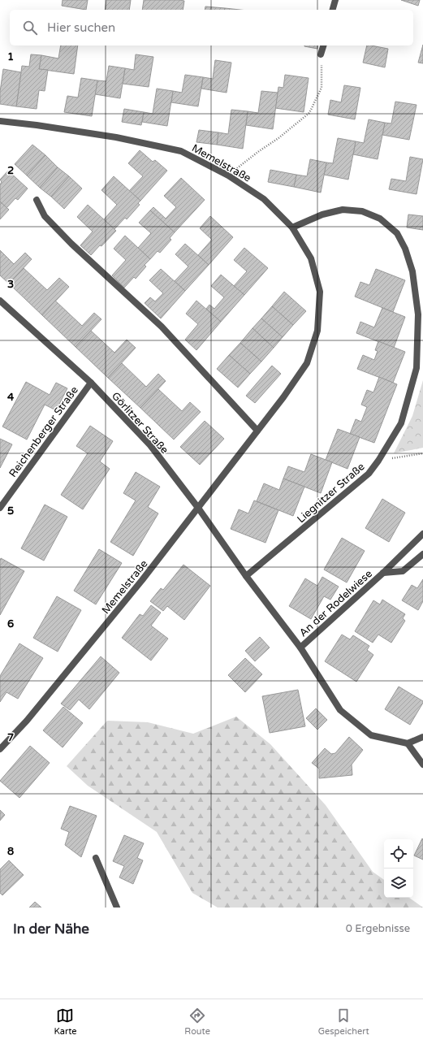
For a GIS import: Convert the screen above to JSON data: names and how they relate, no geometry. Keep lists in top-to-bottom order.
{
  "streets": {
    "street": [
      "Memelstraße",
      "Görlitzer Straße",
      "Reichenberger Straße",
      "Liegnitzer Straße",
      "An der Rodelwiese"
    ]
  },
  "crossings": [
    ["Memelstraße", "Görlitzer Straße"],
    ["Memelstraße", "Liegnitzer Straße"],
    ["Görlitzer Straße", "Reichenberger Straße"],
    ["Görlitzer Straße", "Liegnitzer Straße"],
    ["Görlitzer Straße", "An der Rodelwiese"],
    ["Liegnitzer Straße", "An der Rodelwiese"]
  ],
  "page": {
    "search": "Hier suchen",
    "heading": ["In der Nähe", "0 Ergebnisse"],
    "nav": ["Karte", "Route", "Gespeichert"]
  },
  "grid": {
    "rows": [
      "1",
      "2",
      "3",
      "4",
      "5",
      "6",
      "7",
      "8"
    ]
  }
}
